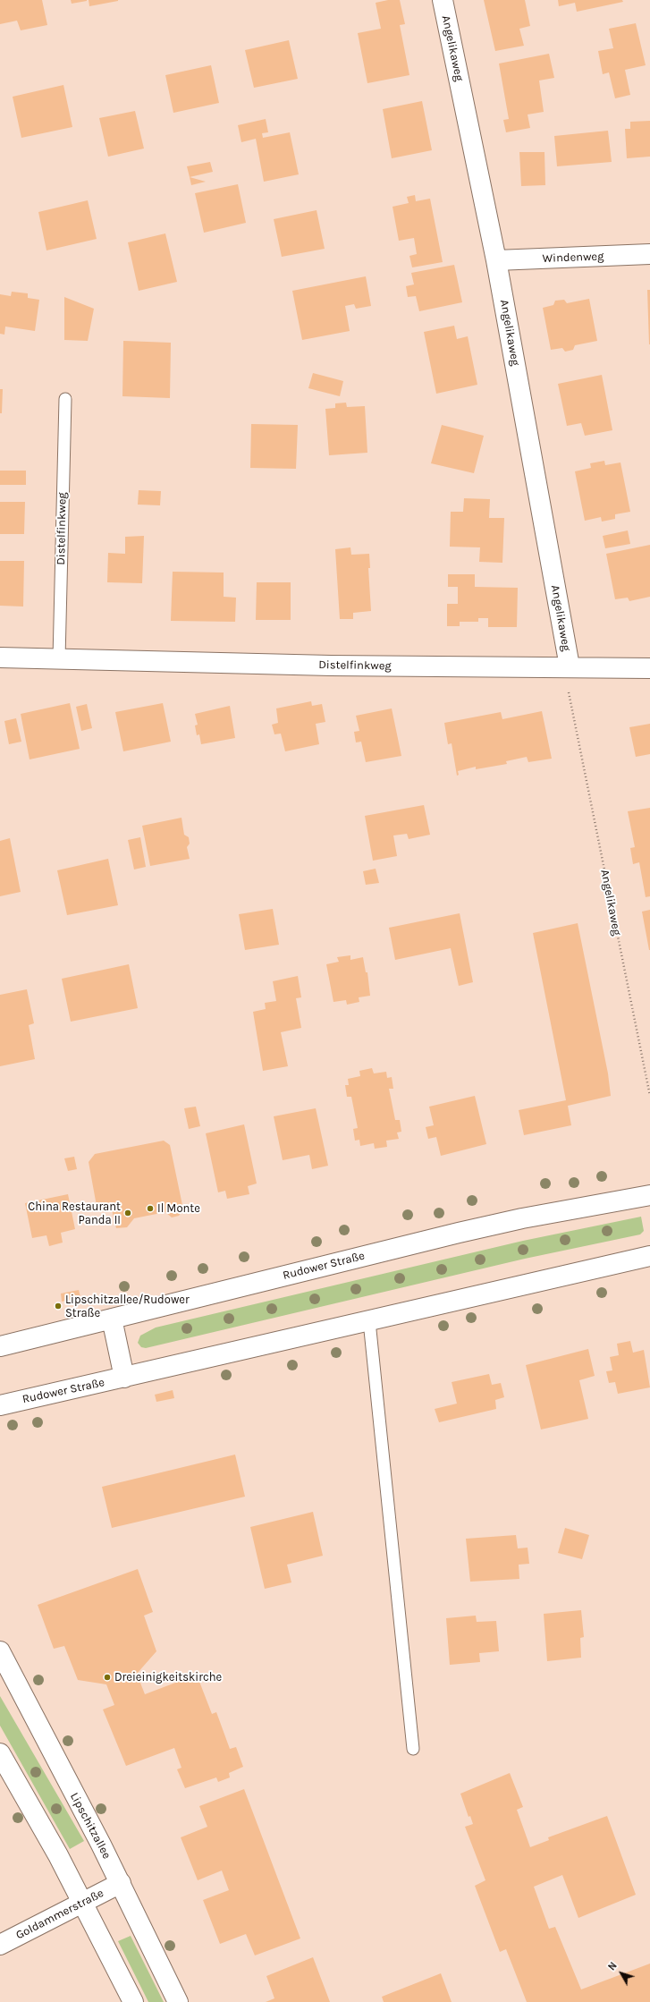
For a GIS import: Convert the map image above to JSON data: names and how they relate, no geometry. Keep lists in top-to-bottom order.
{
  "streets": {
    "street": [
      "Angelikaweg",
      "Windenweg",
      "Distelfinkweg",
      "Rudower Straße",
      "Lipschitzallee",
      "Goldammerstraße"
    ]
  },
  "crossings": [
    ["Angelikaweg", "Windenweg"],
    ["Angelikaweg", "Distelfinkweg"],
    ["Lipschitzallee", "Goldammerstraße"]
  ],
  "places": [
    "Il Monte",
    "China Restaurant Panda II",
    "Lipschitzallee/Rudower Straße",
    "Dreieinigkeitskirche"
  ],
  "north": "top left"
}
